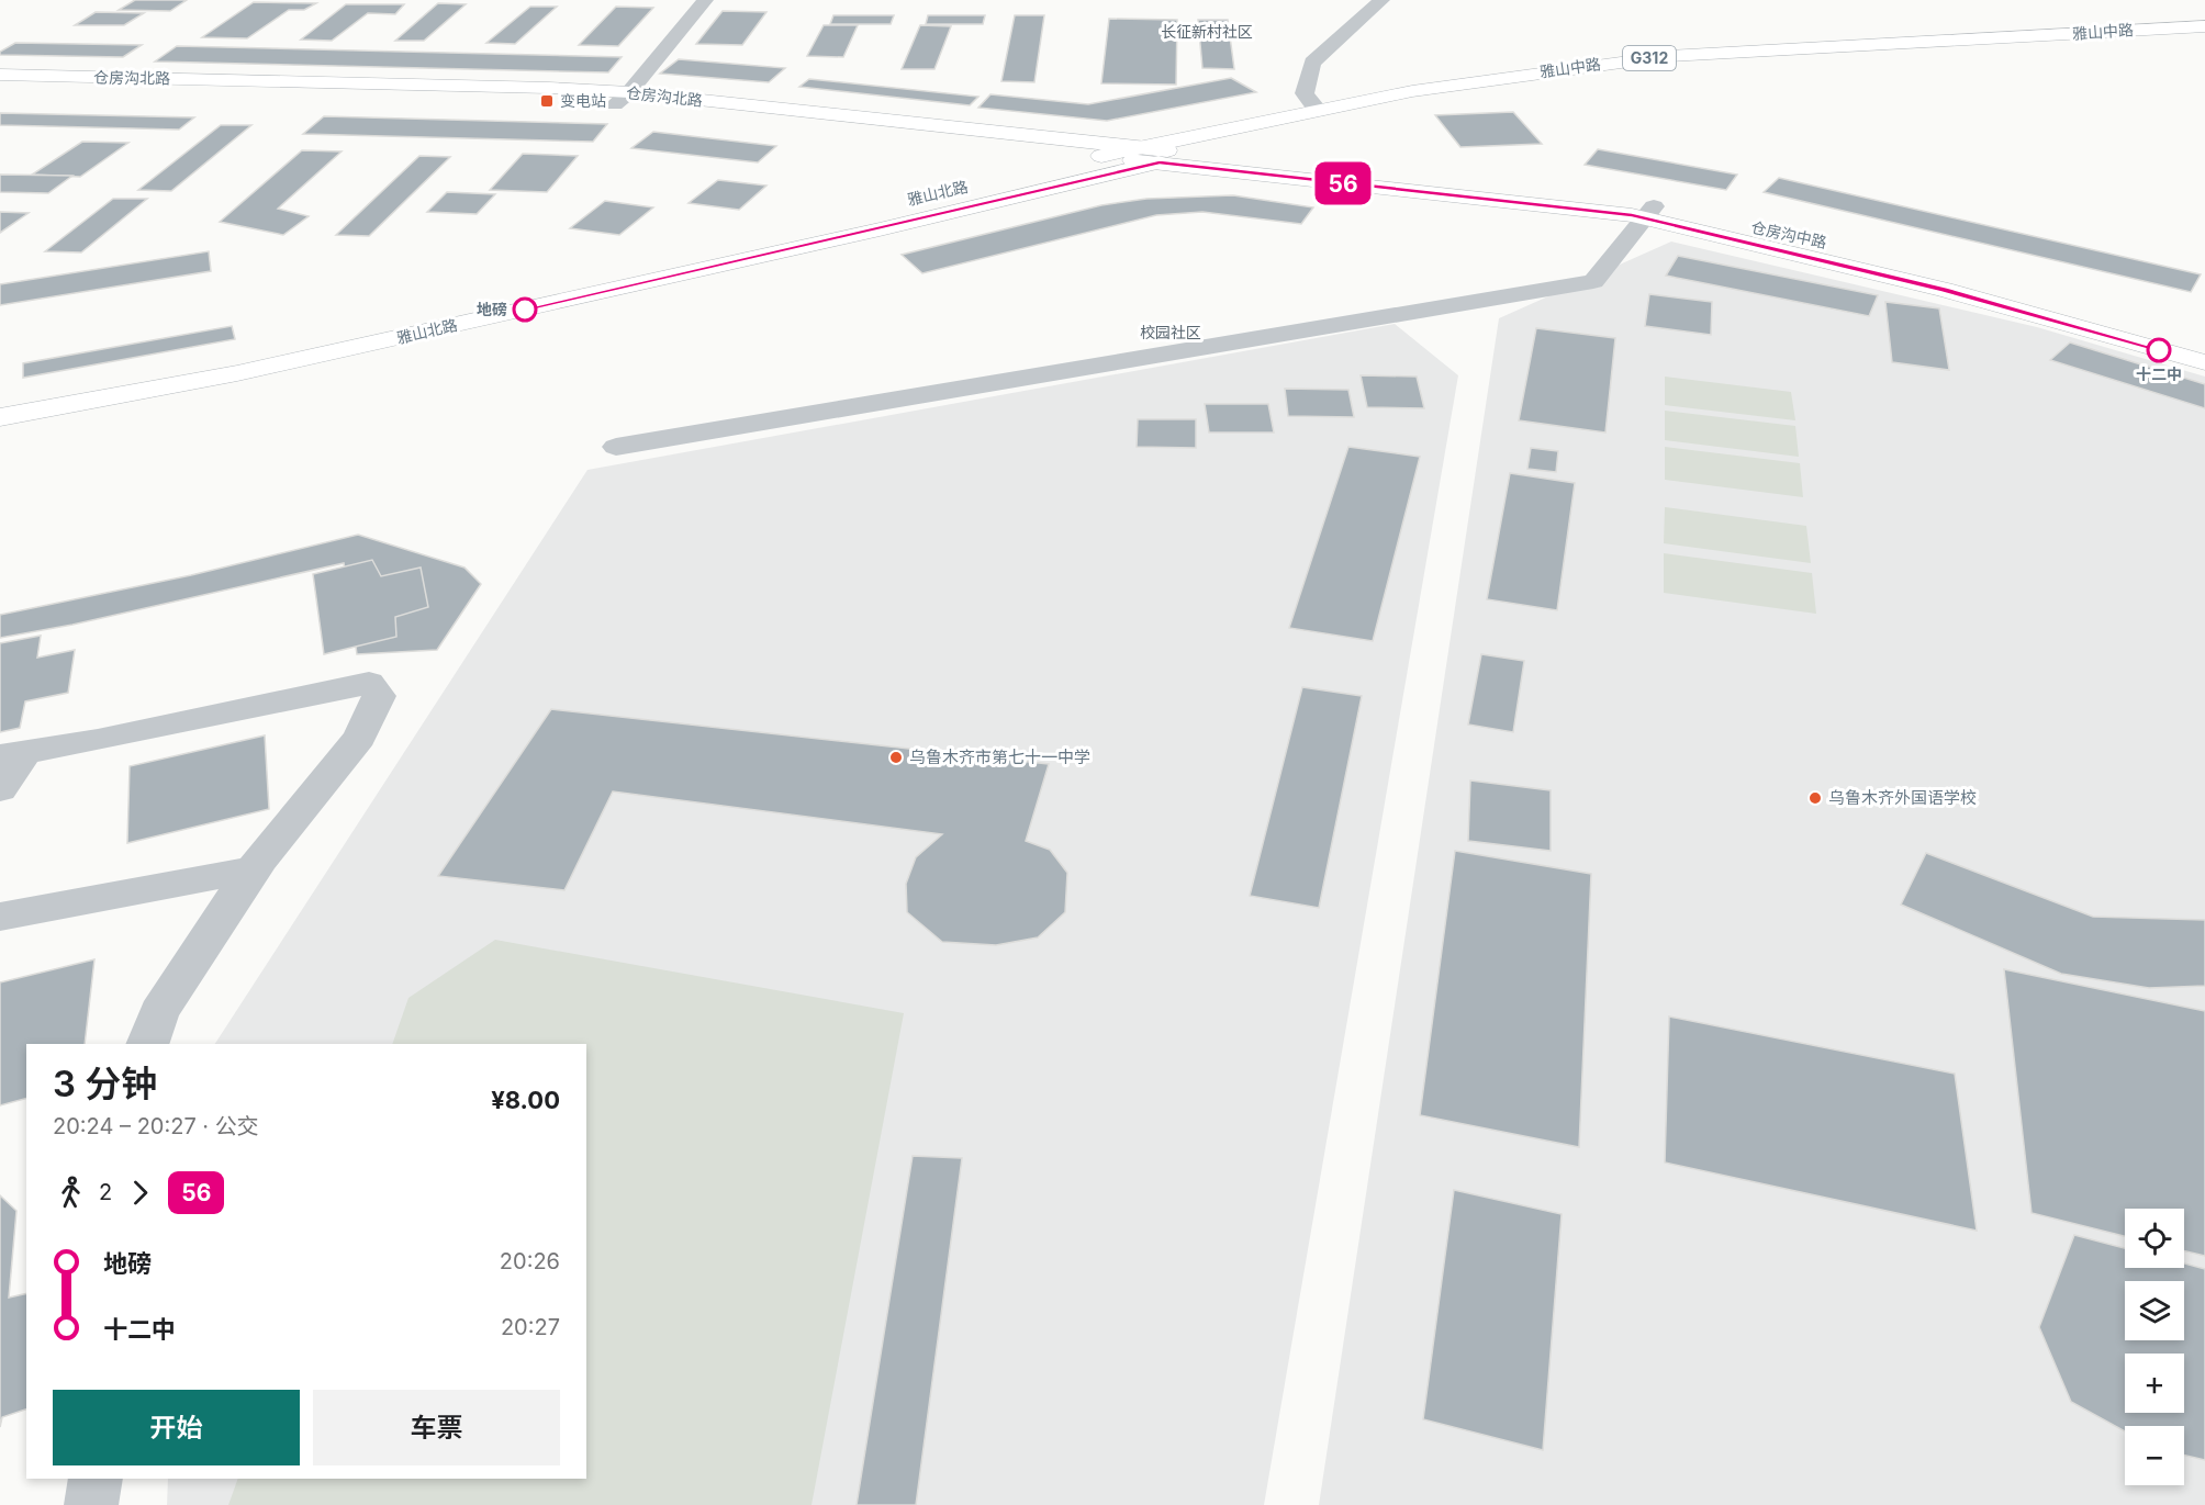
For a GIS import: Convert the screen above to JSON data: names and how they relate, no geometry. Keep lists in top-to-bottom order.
{
  "streets": {
    "main road": [
      "雅山中路",
      "G312",
      "仓房沟北路",
      "雅山北路",
      "仓房沟中路"
    ]
  },
  "crossings": [
    ["雅山中路", "仓房沟北路"],
    ["雅山中路", "雅山北路"],
    ["雅山中路", "仓房沟中路"],
    ["仓房沟北路", "雅山北路"],
    ["仓房沟北路", "仓房沟中路"],
    ["雅山北路", "仓房沟中路"]
  ],
  "districts": ["长征新村社区", "校园社区"],
  "places": {
    "transit": ["变电站"],
    "other": [
      "地磅",
      "十二中",
      "乌鲁木齐市第七十一中学",
      "乌鲁木齐外国语学校"
    ]
  },
  "lines": ["bus line 56"],
  "page": {
    "on_map": "56",
    "heading": ["3 分钟", "20:24 – 20:27 · 公交", "¥8.00"],
    "legs": ["2", "56"],
    "map_buttons": ["+", "−"],
    "list": [
      {
        "name": "地磅",
        "value": "20:26"
      },
      {
        "name": "十二中",
        "value": "20:27"
      }
    ],
    "buttons": ["开始", "车票"]
  }
}
